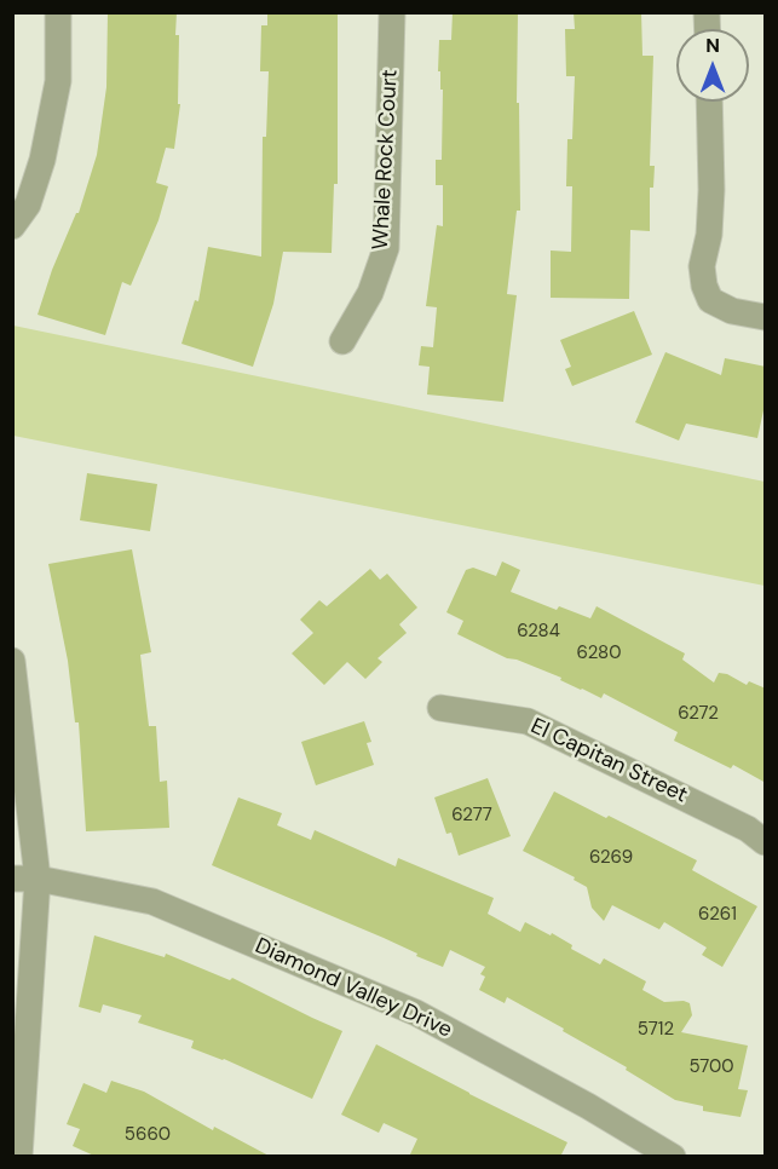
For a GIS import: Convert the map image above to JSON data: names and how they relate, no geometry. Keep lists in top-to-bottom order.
{
  "streets": {
    "street": ["Whale Rock Court", "El Capitan Street", "Diamond Valley Drive"]
  },
  "house_numbers": [
    "6284",
    "6280",
    "6272",
    "6277",
    "6269",
    "6261",
    "5712",
    "5700",
    "5660"
  ],
  "north": "top"
}
